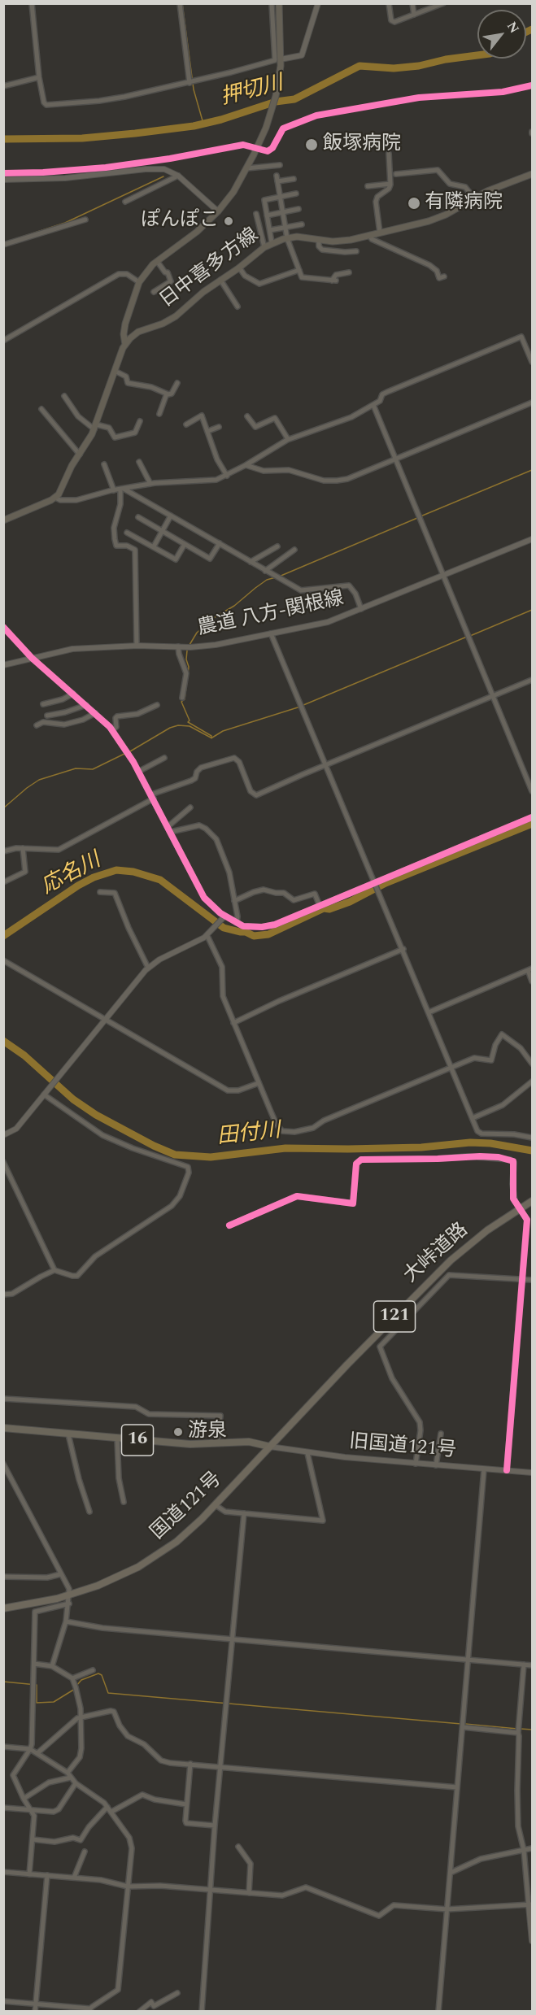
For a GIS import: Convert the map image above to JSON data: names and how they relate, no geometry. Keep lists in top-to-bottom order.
{
  "streets": {
    "highway": ["大峠道路", "121", "国道121号"],
    "main road": ["日中喜多方線", "16"],
    "street": ["農道 八方-関根線", "旧国道121号"]
  },
  "crossings": [
    ["大峠道路", "16"],
    ["大峠道路", "旧国道121号"],
    ["大峠道路", "国道121号"],
    ["16", "旧国道121号"],
    ["16", "国道121号"],
    ["旧国道121号", "国道121号"]
  ],
  "water": ["押切川", "応名川", "田付川"],
  "places": [
    "飯塚病院",
    "有隣病院",
    "ぽんぽこ",
    "游泉"
  ],
  "north": "top right"
}
